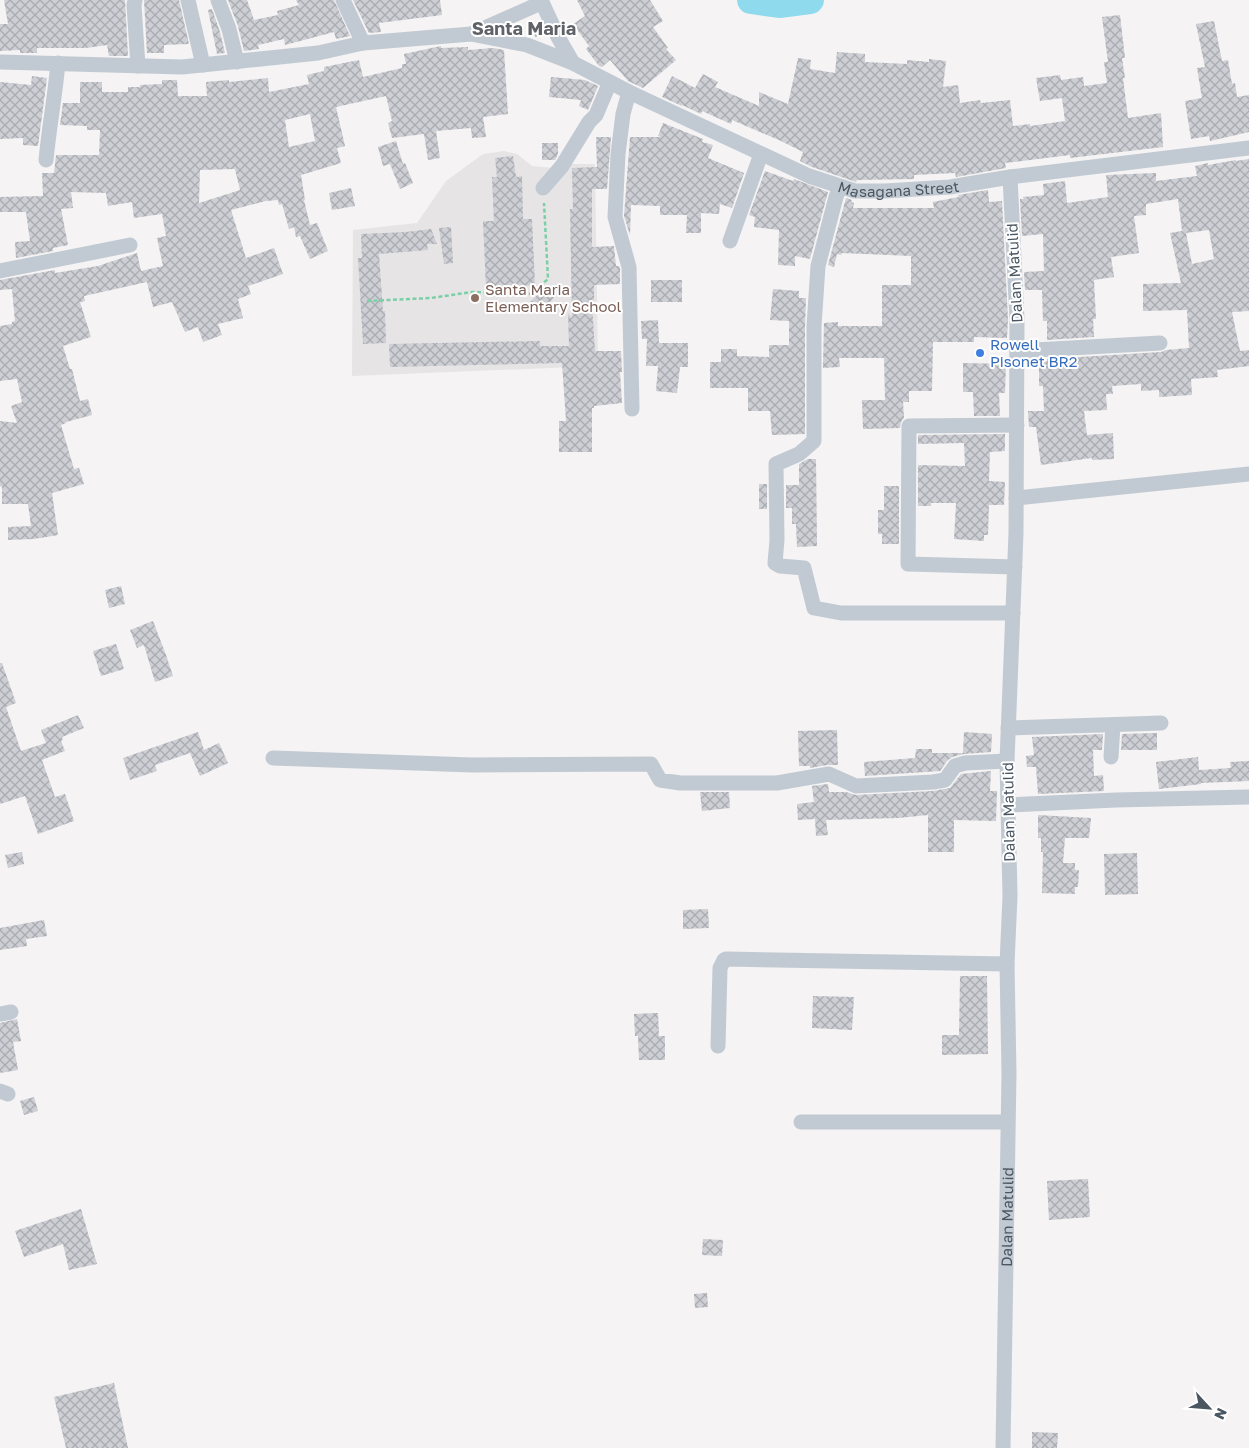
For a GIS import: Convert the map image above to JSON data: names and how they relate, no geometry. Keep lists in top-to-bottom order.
{
  "streets": {
    "street": ["Masagana Street", "Dalan Matulid"]
  },
  "crossings": [
    ["Masagana Street", "Dalan Matulid"]
  ],
  "districts": ["Santa Maria"],
  "places": ["Santa Maria Elementary School", "Rowell Pisonet BR2"],
  "north": "bottom right"
}
